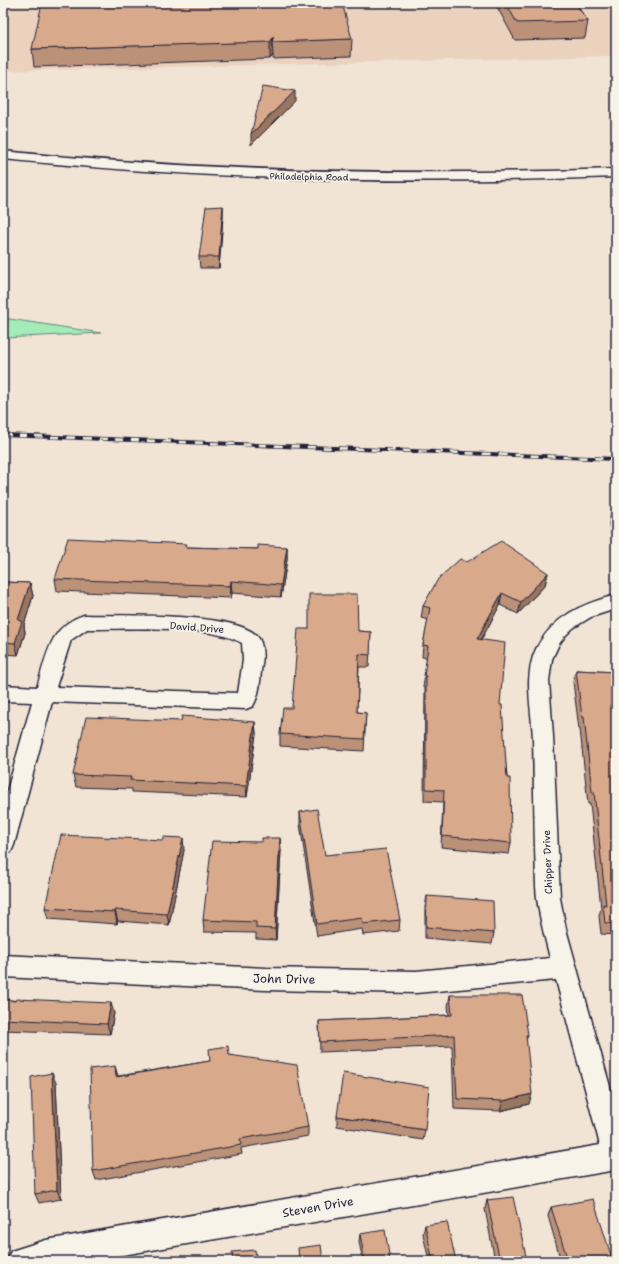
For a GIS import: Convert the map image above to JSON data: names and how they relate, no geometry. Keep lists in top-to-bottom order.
{
  "streets": {
    "main road": ["Philadelphia Road"],
    "street": [
      "David Drive",
      "Chipper Drive",
      "John Drive",
      "Steven Drive"
    ]
  },
  "crossings": [
    ["Chipper Drive", "John Drive"],
    ["Chipper Drive", "Steven Drive"]
  ]
}
